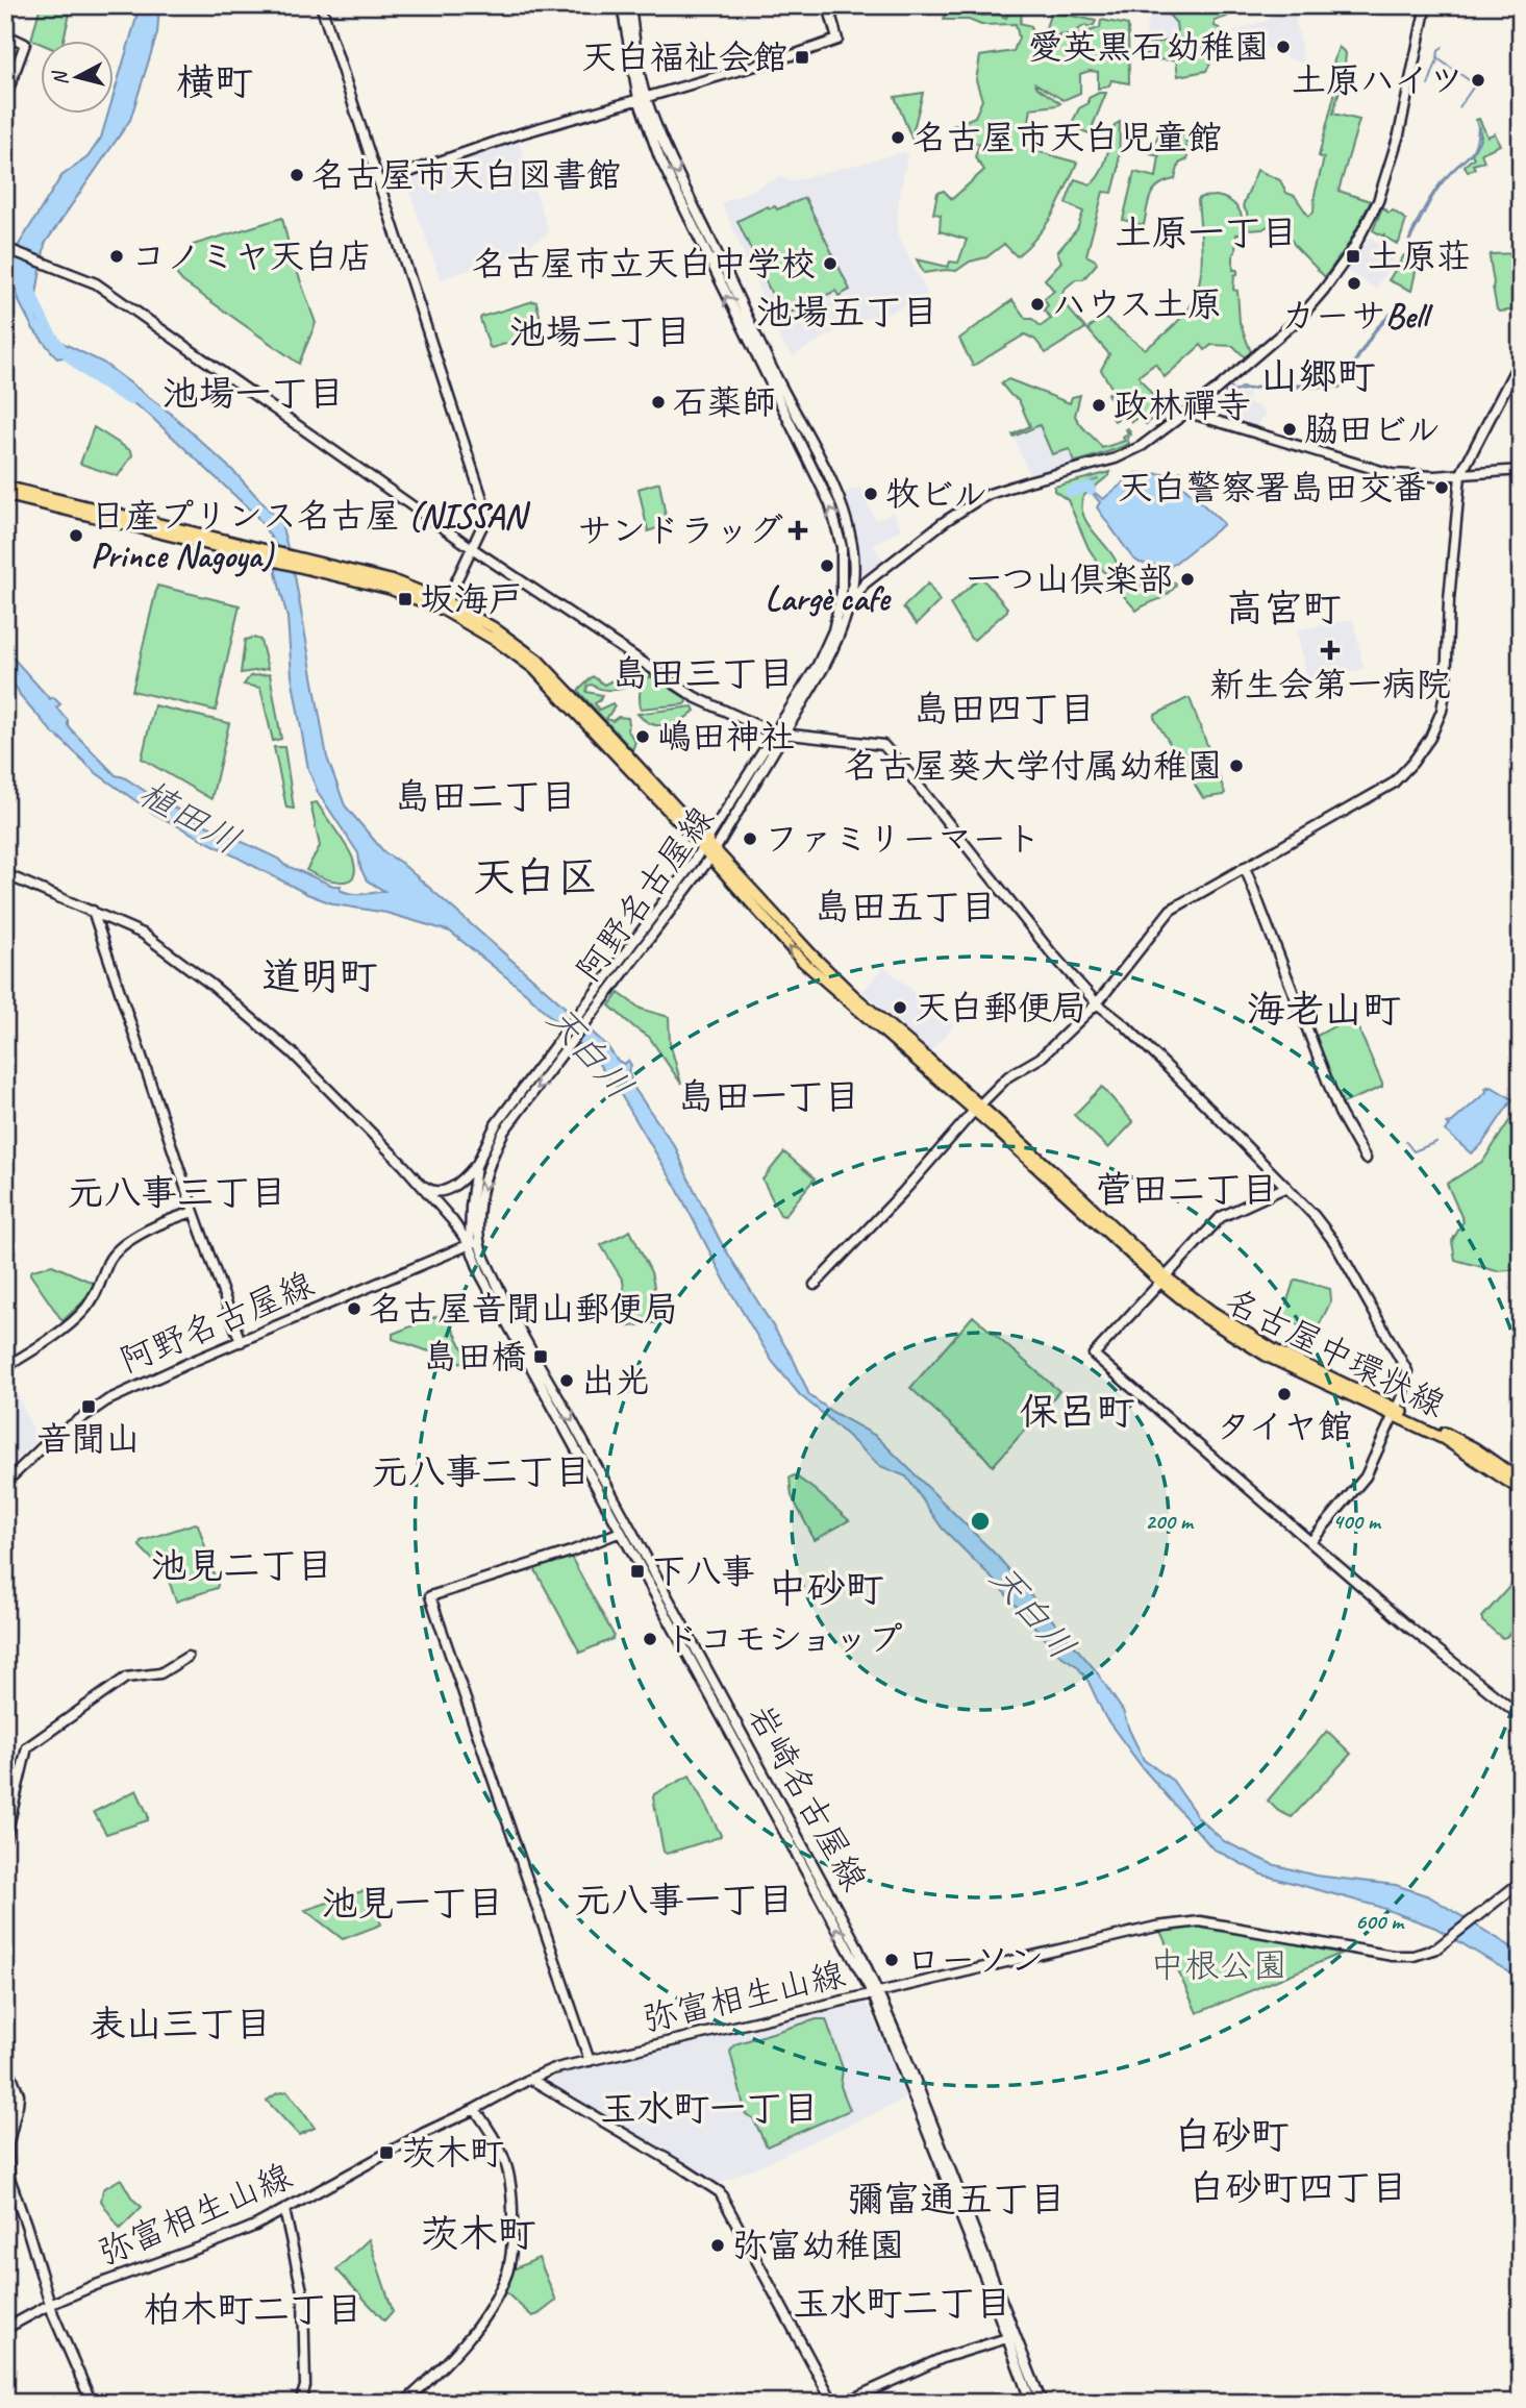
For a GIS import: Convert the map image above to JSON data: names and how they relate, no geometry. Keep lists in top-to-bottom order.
{
  "streets": {
    "main road": ["名古屋中環状線"],
    "street": ["阿野名古屋線", "岩崎名古屋線", "弥富相生山線"]
  },
  "crossings": [
    ["阿野名古屋線", "名古屋中環状線"],
    ["阿野名古屋線", "岩崎名古屋線"],
    ["岩崎名古屋線", "弥富相生山線"]
  ],
  "districts": [
    "横町",
    "土原一丁目",
    "池場五丁目",
    "池場二丁目",
    "山郷町",
    "池場一丁目",
    "高宮町",
    "島田三丁目",
    "島田四丁目",
    "島田二丁目",
    "天白区",
    "島田五丁目",
    "道明町",
    "海老山町",
    "島田一丁目",
    "菅田二丁目",
    "元八事三丁目",
    "保呂町",
    "元八事二丁目",
    "池見二丁目",
    "中砂町",
    "元八事一丁目",
    "池見一丁目",
    "表山三丁目",
    "玉水町一丁目",
    "白砂町",
    "白砂町四丁目",
    "彌富通五丁目",
    "茨木町",
    "玉水町二丁目",
    "柏木町二丁目"
  ],
  "water": ["植田川", "天白川"],
  "parks": ["中根公園"],
  "places": {
    "other": [
      "愛英黒石幼稚園",
      "土原ハイツ",
      "名古屋市天白児童館",
      "名古屋市天白図書館",
      "コノミヤ天白店",
      "名古屋市立天白中学校",
      "カーサBell",
      "ハウス土原",
      "石薬師",
      "政林禪寺",
      "脇田ビル",
      "天白警察署島田交番",
      "牧ビル",
      "日産プリンス名古屋 (NISSAN Prince Nagoya)",
      "Largè cafe",
      "一つ山倶楽部",
      "嶋田神社",
      "名古屋葵大学付属幼稚園",
      "ファミリーマート",
      "天白郵便局",
      "名古屋音聞山郵便局",
      "出光",
      "タイヤ館",
      "ドコモショップ",
      "ローソン",
      "弥富幼稚園"
    ],
    "transit": [
      "天白福祉会館",
      "土原荘",
      "坂海戸",
      "島田橋",
      "音聞山",
      "下八事",
      "茨木町"
    ],
    "health": ["サンドラッグ", "新生会第一病院"]
  },
  "north": "left",
  "rings": ["200 m", "400 m", "600 m"]
}
